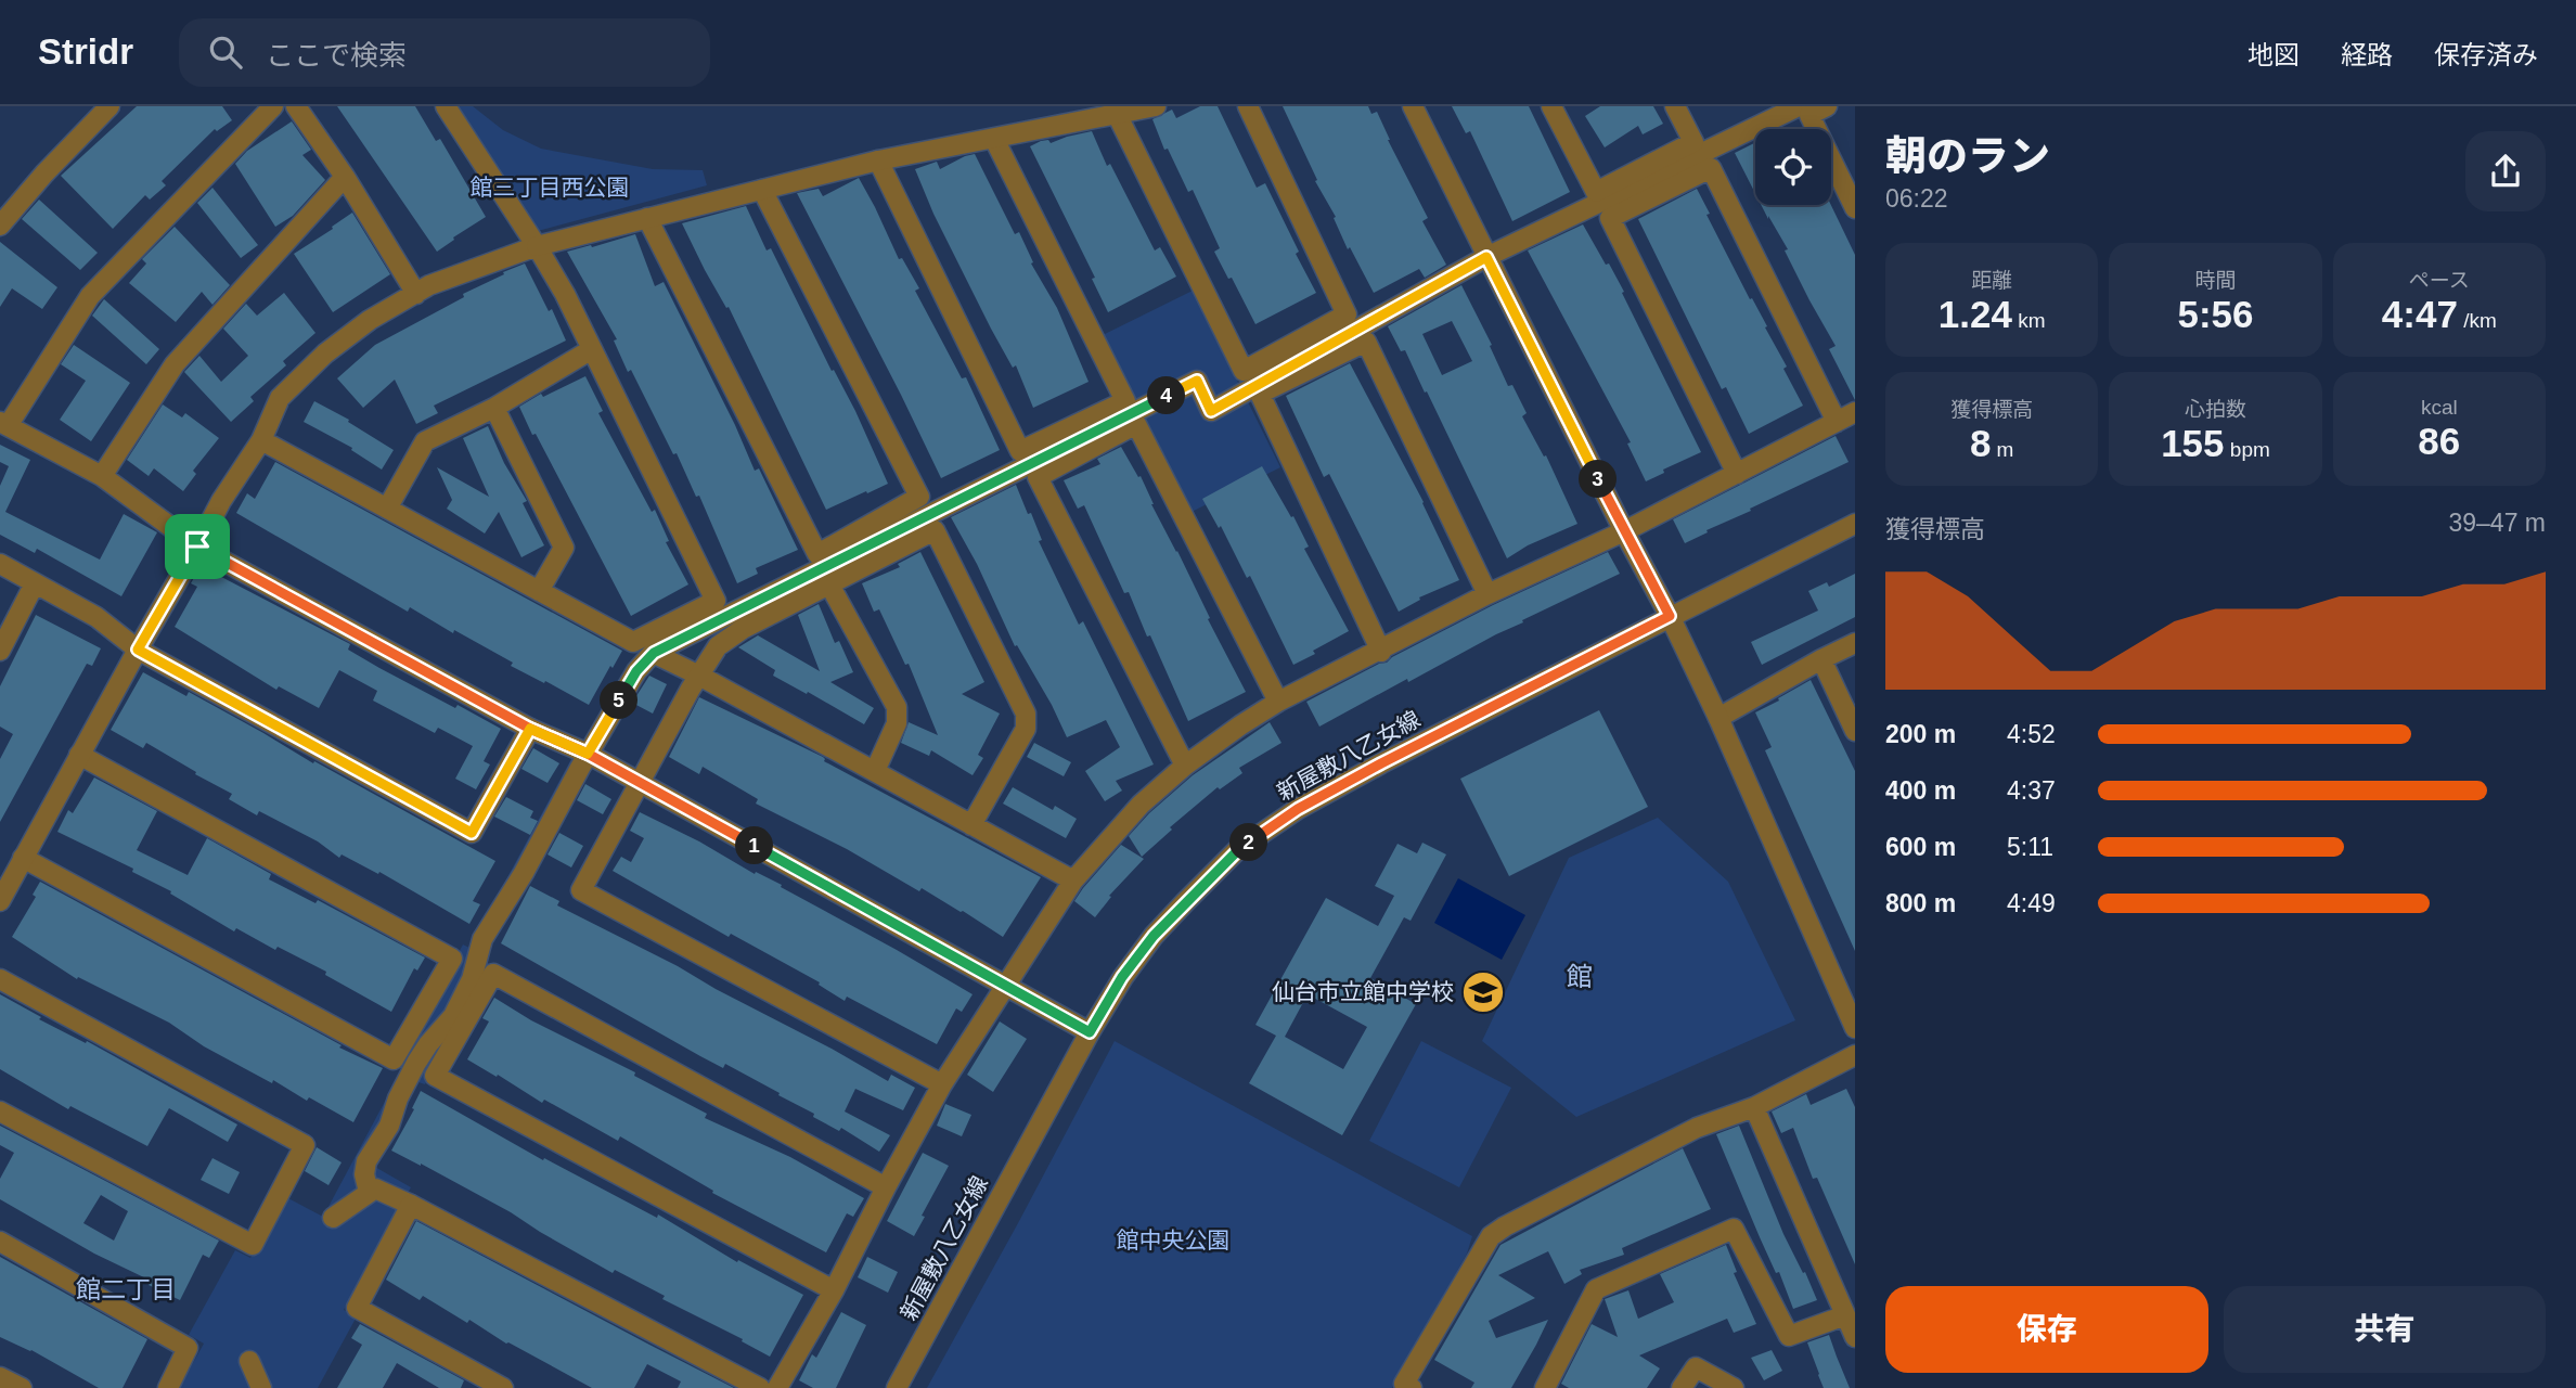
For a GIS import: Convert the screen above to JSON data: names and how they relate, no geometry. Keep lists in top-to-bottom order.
{
  "streets": {
    "street": ["新屋敷八乙女線"]
  },
  "districts": ["館", "館二丁目"],
  "parks": ["館三丁目西公園", "館中央公園"],
  "places": {
    "school or university": ["仙台市立館中学校"]
  },
  "page": {
    "header": "Stridr",
    "search": "ここで検索",
    "nav": ["地図", "経路", "保存済み"],
    "heading": ["朝のラン", "06:22"],
    "stats": [
      ["距離", "1.24 km"],
      ["時間", "5:56"],
      ["ペース", "4:47 /km"],
      ["獲得標高", "8 m"],
      ["心拍数", "155 bpm"],
      ["kcal", "86"]
    ],
    "pins": [
      "4",
      "3",
      "5",
      "2",
      "1"
    ],
    "chart": ["獲得標高", "39–47 m"],
    "list": [
      {
        "name": "200 m",
        "note": "4:52"
      },
      {
        "name": "400 m",
        "note": "4:37"
      },
      {
        "name": "600 m",
        "note": "5:11"
      },
      {
        "name": "800 m",
        "note": "4:49"
      }
    ],
    "buttons": ["保存", "共有"]
  }
}
